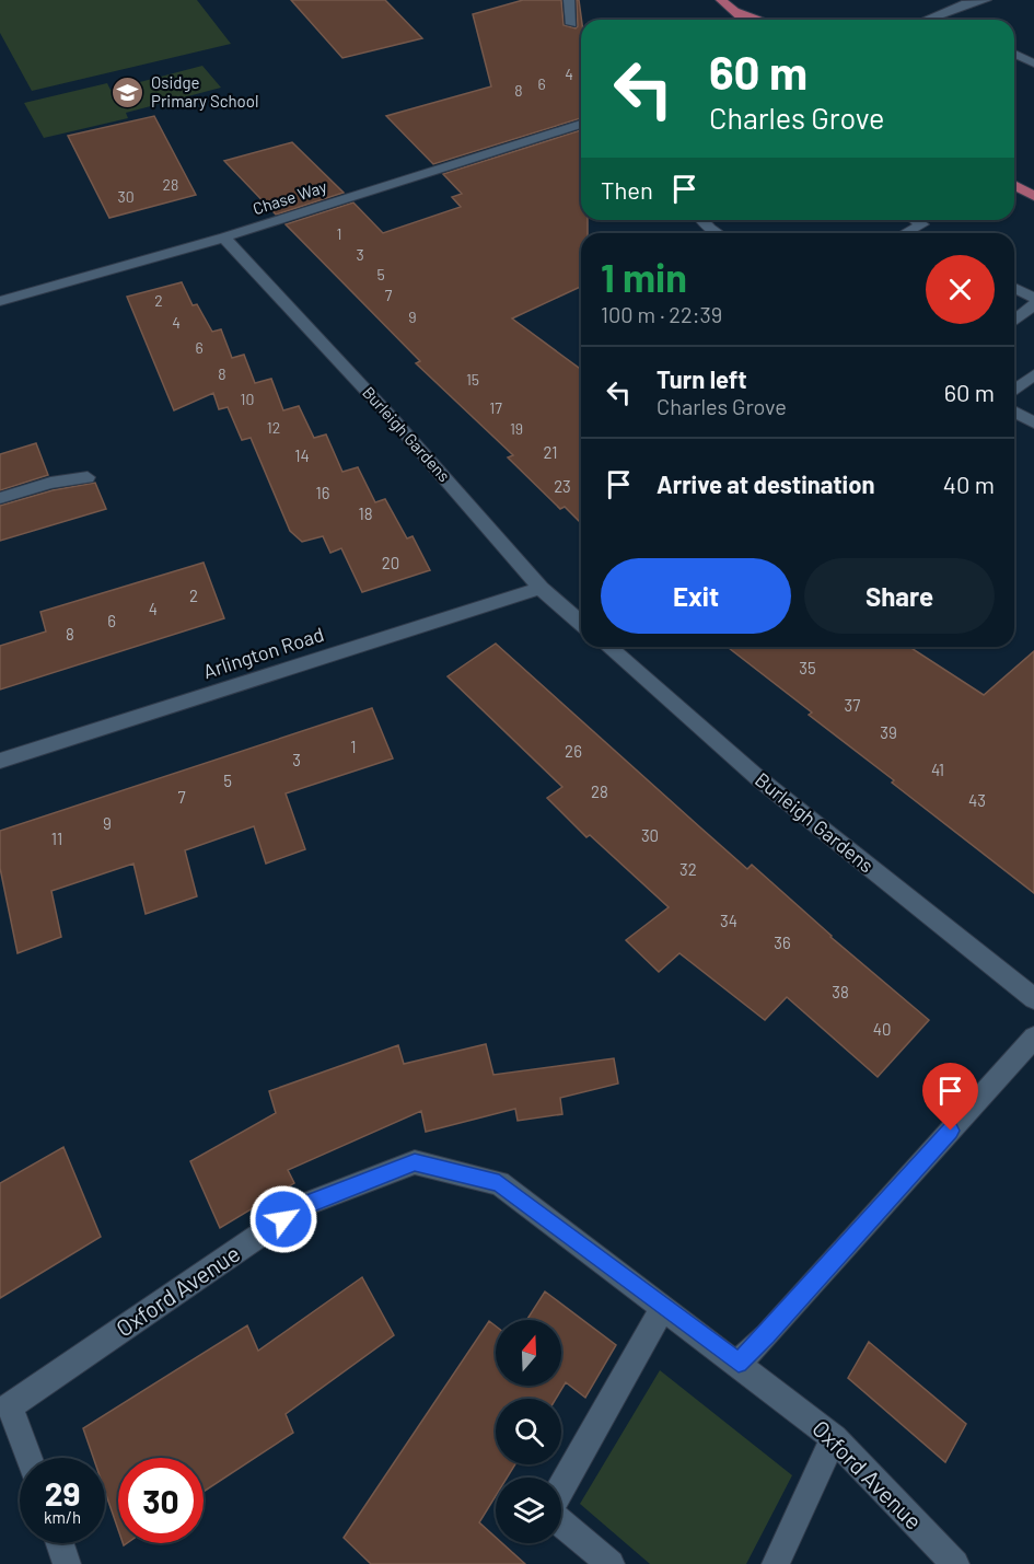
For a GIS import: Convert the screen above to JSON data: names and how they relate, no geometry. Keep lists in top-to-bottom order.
{
  "streets": {
    "street": [
      "Chase Way",
      "Burleigh Gardens",
      "Arlington Road",
      "Oxford Avenue"
    ]
  },
  "crossings": [
    ["Chase Way", "Burleigh Gardens"],
    ["Burleigh Gardens", "Arlington Road"]
  ],
  "places": {
    "school or university": ["Osidge Primary School"]
  },
  "house_numbers": [
    "4",
    "6",
    "8",
    "28",
    "30",
    "1",
    "3",
    "5",
    "7",
    "2",
    "9",
    "4",
    "6",
    "8",
    "15",
    "10",
    "17",
    "12",
    "19",
    "21",
    "14",
    "23",
    "16",
    "18",
    "20",
    "2",
    "4",
    "6",
    "8",
    "35",
    "37",
    "39",
    "1",
    "26",
    "3",
    "41",
    "5",
    "28",
    "7",
    "43",
    "9",
    "30",
    "11",
    "32",
    "34",
    "36",
    "38",
    "40"
  ],
  "north": "top",
  "page": {
    "turn": ["60 m", "Charles Grove"],
    "then": "Then",
    "heading": ["1 min", "100 m · 22:39"],
    "list": [
      {
        "name": "Turn left",
        "note": "Charles Grove",
        "value": "60 m"
      },
      {
        "name": "Arrive at destination",
        "value": "40 m"
      }
    ],
    "buttons": ["Exit", "Share"],
    "speed": "29 km/h",
    "limit": "30"
  }
}
